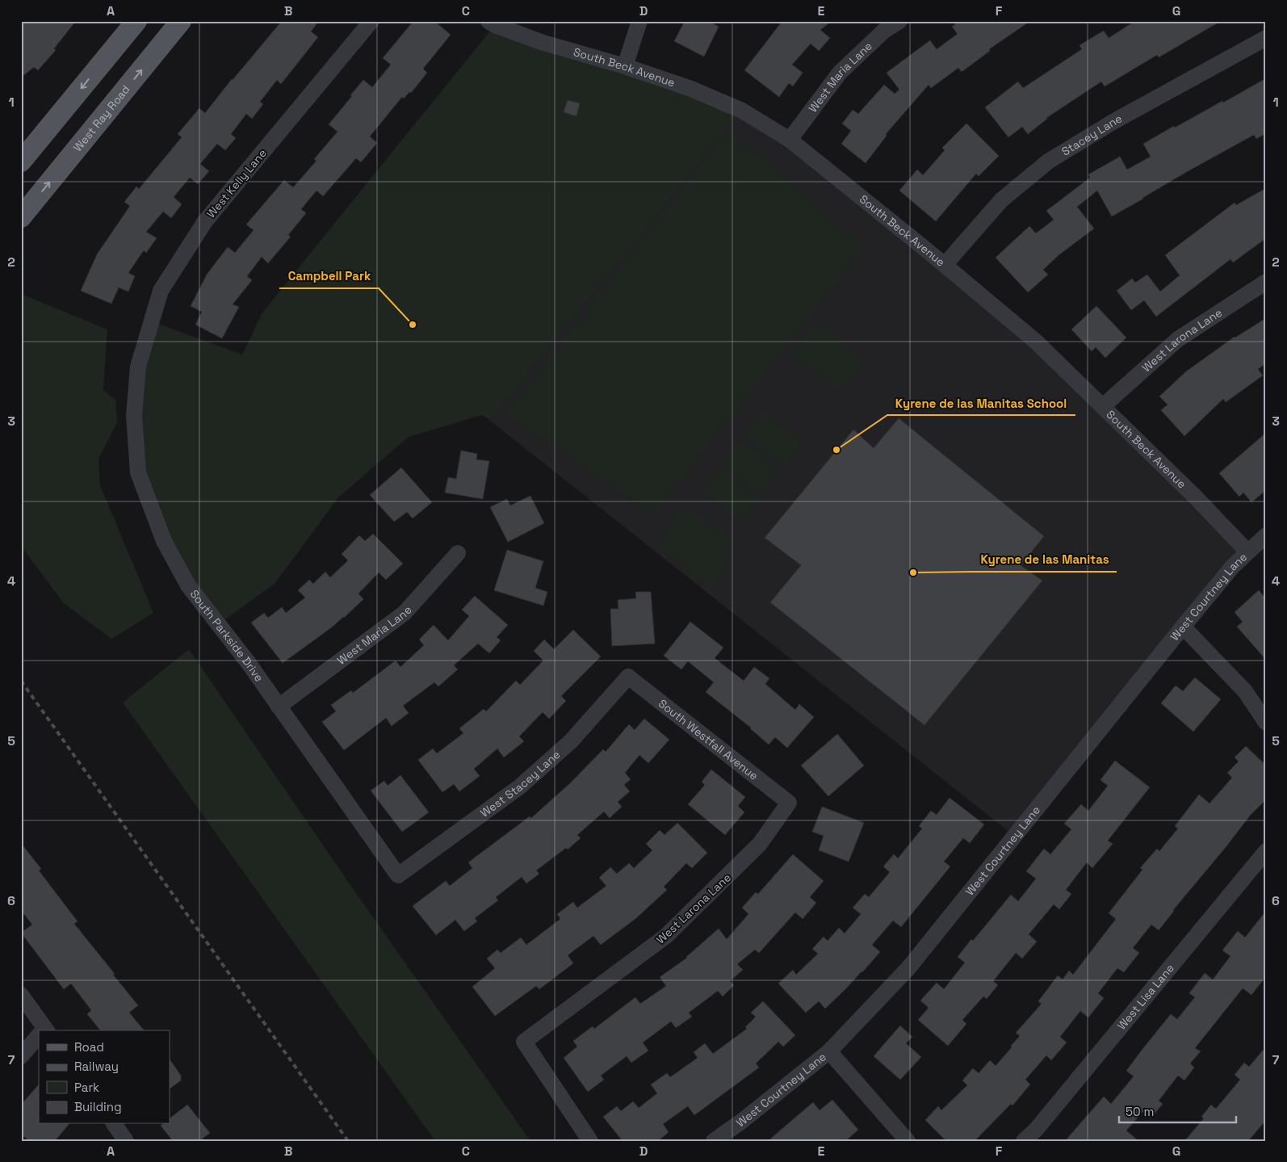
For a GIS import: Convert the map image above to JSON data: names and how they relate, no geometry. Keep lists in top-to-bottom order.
{
  "streets": {
    "main road": ["West Ray Road"],
    "street": [
      "South Beck Avenue",
      "West Maria Lane",
      "Stacey Lane",
      "West Kelly Lane",
      "West Larona Lane",
      "West Courtney Lane",
      "South Parkside Drive",
      "South Westfall Avenue",
      "West Stacey Lane",
      "West Lisa Lane"
    ]
  },
  "crossings": [
    ["South Beck Avenue", "West Maria Lane"],
    ["South Beck Avenue", "Stacey Lane"],
    ["South Beck Avenue", "West Larona Lane"],
    ["South Beck Avenue", "West Courtney Lane"],
    ["West Maria Lane", "South Parkside Drive"],
    ["West Kelly Lane", "South Parkside Drive"],
    ["West Larona Lane", "South Westfall Avenue"],
    ["South Parkside Drive", "West Stacey Lane"],
    ["South Westfall Avenue", "West Stacey Lane"]
  ],
  "places": ["Campbell Park", "Kyrene de las Manitas School", "Kyrene de las Manitas"],
  "legend": [
    "Road",
    "Railway",
    "Park",
    "Building"
  ],
  "scale_bar": "50 m",
  "grid": {
    "columns": [
      "A",
      "B",
      "C",
      "D",
      "E",
      "F",
      "G"
    ],
    "rows": [
      "1",
      "2",
      "3",
      "4",
      "5",
      "6",
      "7"
    ]
  }
}
